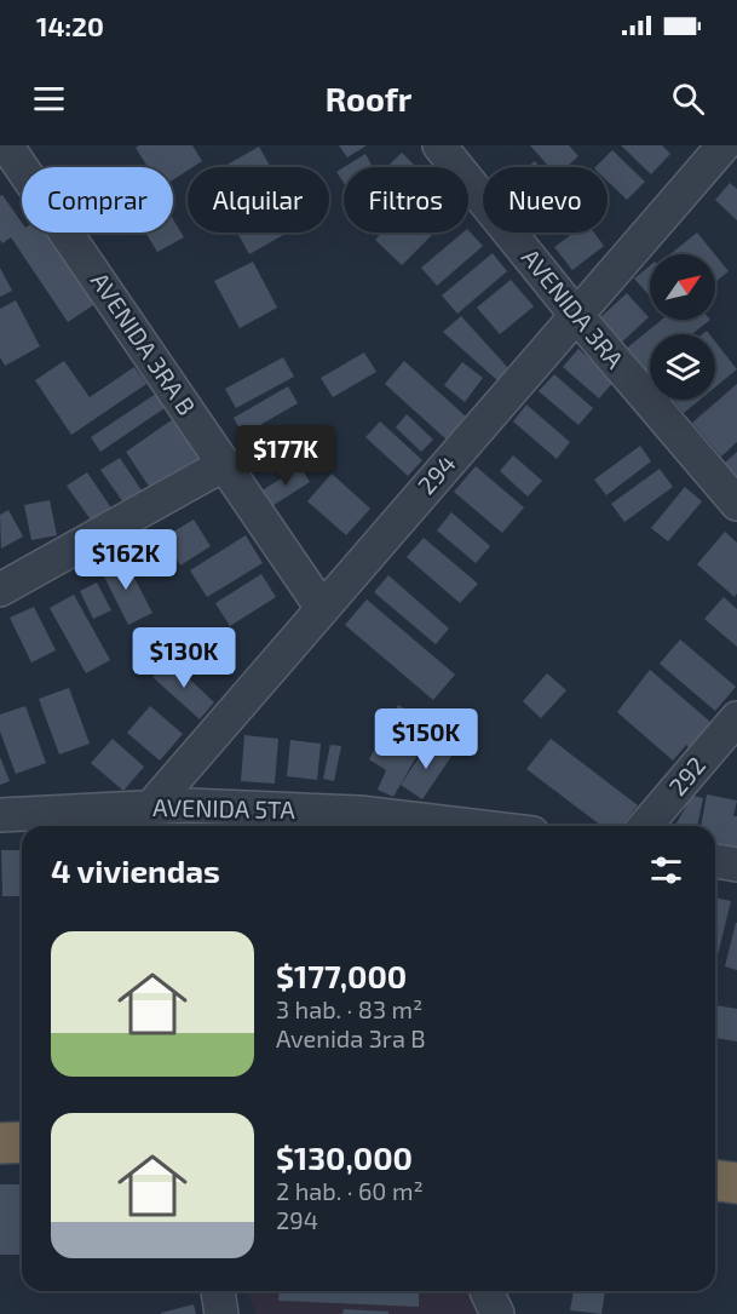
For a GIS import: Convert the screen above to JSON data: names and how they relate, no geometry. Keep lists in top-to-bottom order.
{
  "streets": {
    "street": [
      "AVENIDA 3RA",
      "AVENIDA 3RA B",
      "294",
      "292",
      "AVENIDA 5TA"
    ]
  },
  "crossings": [
    ["AVENIDA 3RA", "294"],
    ["AVENIDA 3RA B", "294"],
    ["294", "AVENIDA 5TA"]
  ],
  "north": "top right",
  "page": {
    "status": "14:20",
    "header": "Roofr",
    "chip": [
      "Comprar",
      "Alquilar",
      "Filtros",
      "Nuevo"
    ],
    "price": [
      "$177K",
      "$162K",
      "$130K",
      "$150K"
    ],
    "heading": "4 viviendas",
    "list": [
      {
        "name": "$177,000",
        "note": "3 hab. · 83 m² · Avenida 3ra B"
      },
      {
        "name": "$130,000",
        "note": "2 hab. · 60 m² · 294"
      }
    ]
  }
}
